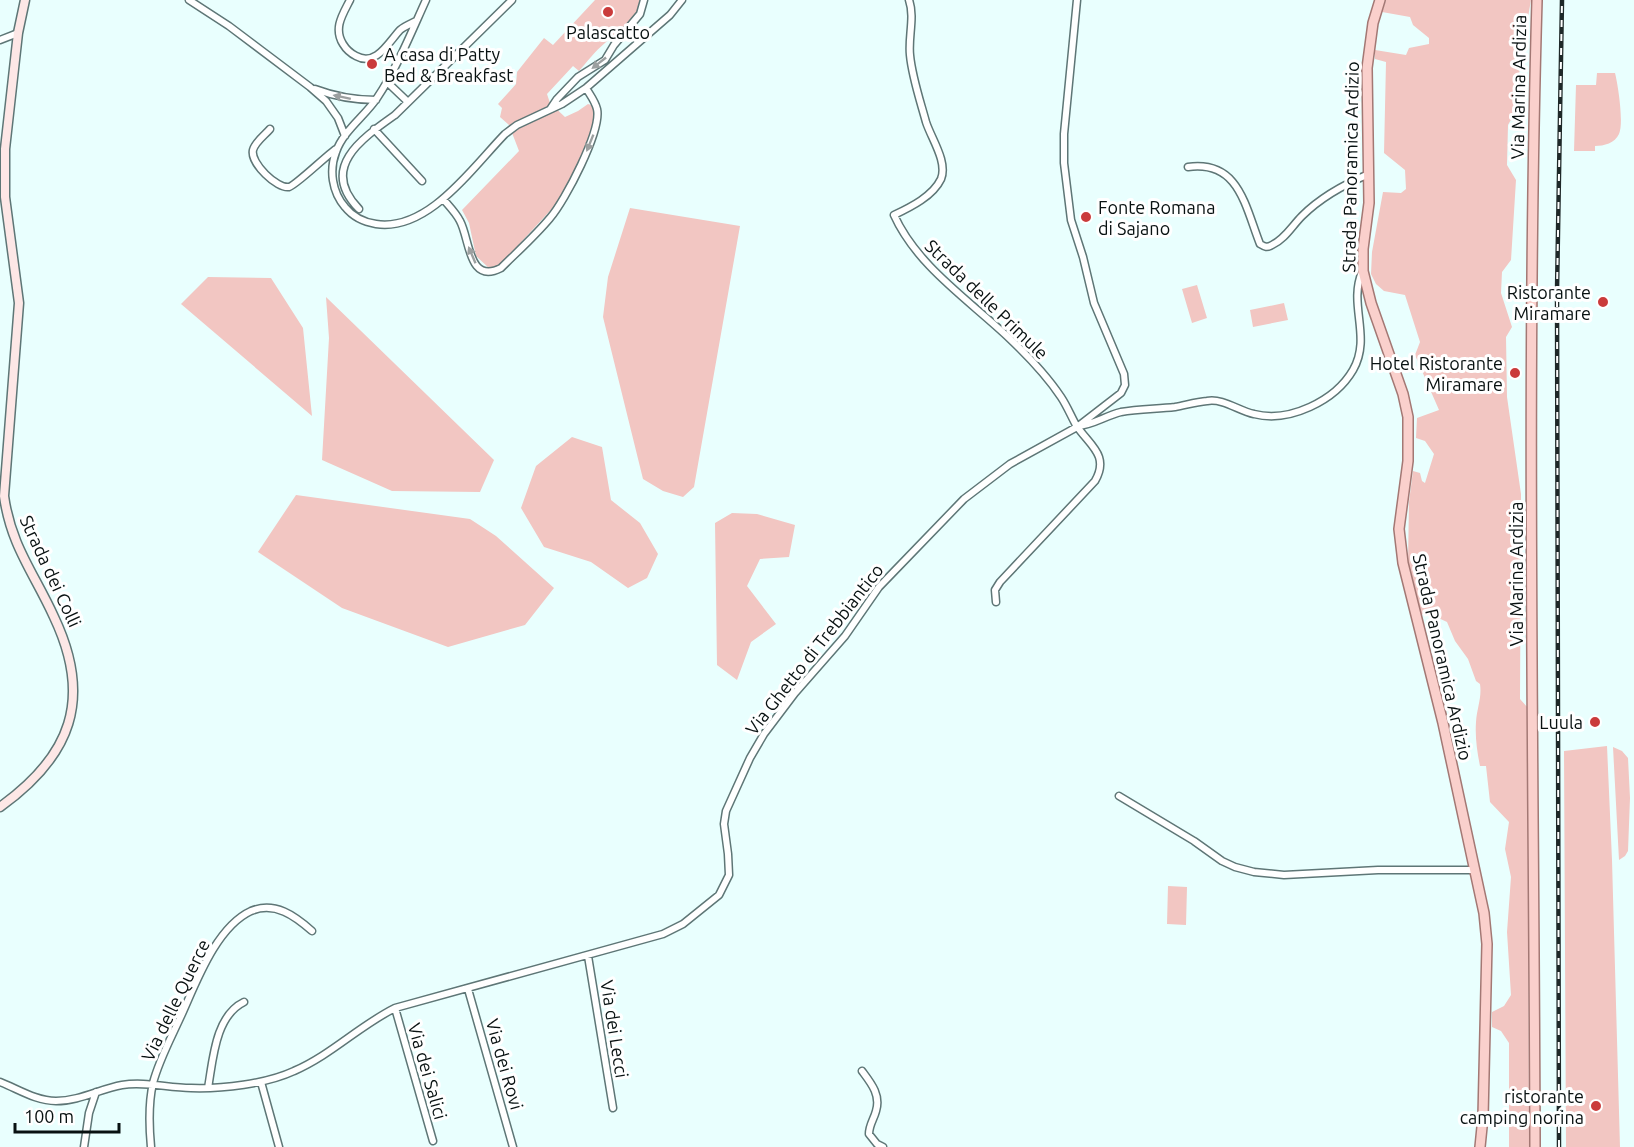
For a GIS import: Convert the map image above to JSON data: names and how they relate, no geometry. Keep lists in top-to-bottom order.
{
  "streets": {
    "main road": ["Via Marina Ardizia", "Strada Panoramica Ardizio"],
    "street": [
      "Strada delle Primule",
      "Strada dei Colli",
      "Via Ghetto di Trebbiantico",
      "Via delle Querce",
      "Via dei Lecci",
      "Via dei Rovi",
      "Via dei Salici"
    ]
  },
  "crossings": [
    ["Strada delle Primule", "Via Ghetto di Trebbiantico"],
    ["Via Ghetto di Trebbiantico", "Via delle Querce"],
    ["Via Ghetto di Trebbiantico", "Via dei Lecci"],
    ["Via Ghetto di Trebbiantico", "Via dei Rovi"],
    ["Via Ghetto di Trebbiantico", "Via dei Salici"]
  ],
  "places": [
    "Palascatto",
    "A casa di Patty Bed & Breakfast",
    "Fonte Romana di Sajano",
    "Ristorante Miramare",
    "Hotel Ristorante Miramare",
    "Luula",
    "ristorante camping norina"
  ],
  "scale_bar": "100 m"
}
